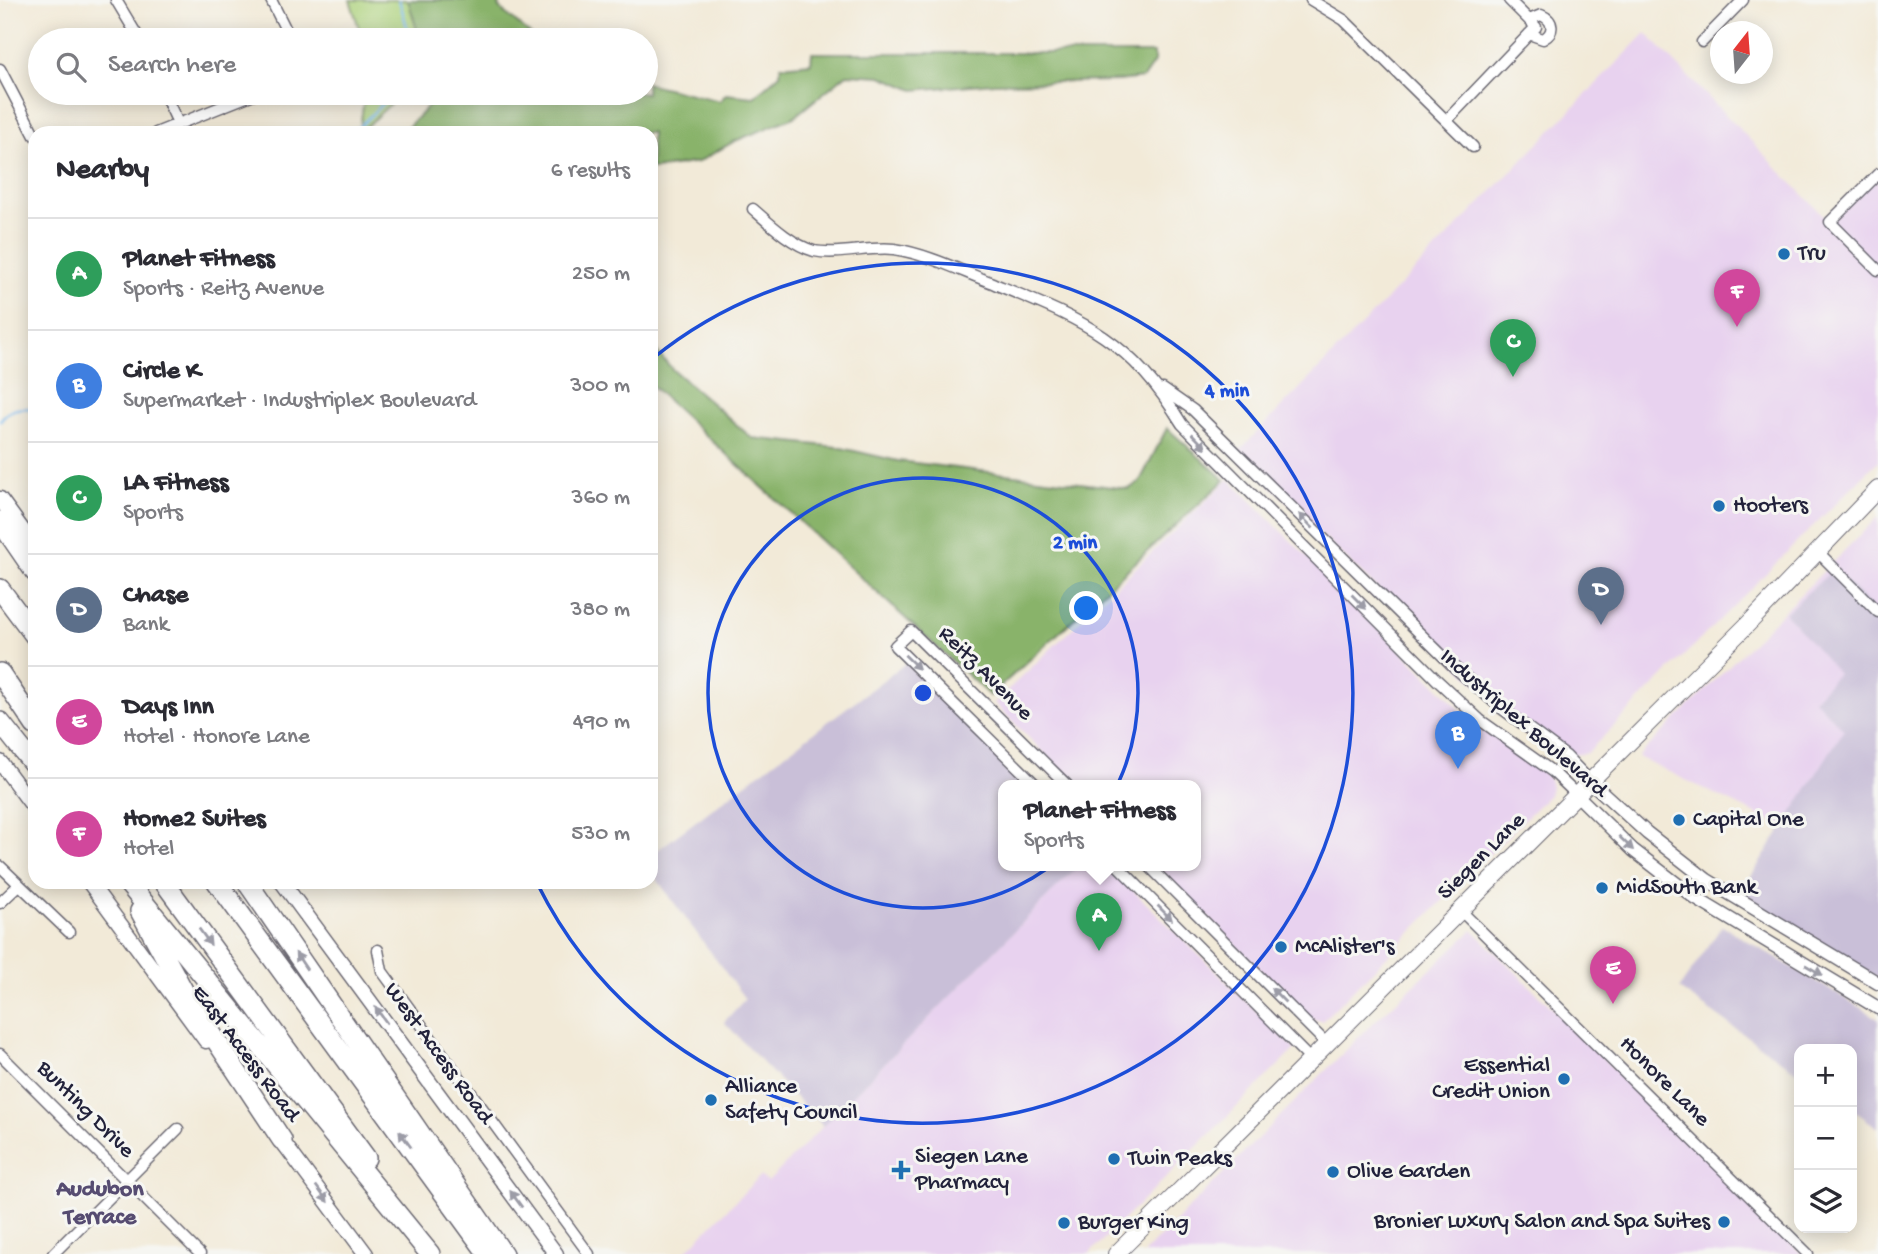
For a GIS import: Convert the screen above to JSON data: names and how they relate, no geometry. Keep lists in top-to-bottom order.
{
  "streets": {
    "main road": ["Siegen Lane", "East Access Road", "West Access Road"],
    "street": [
      "Reitz Avenue",
      "Industriplex Boulevard",
      "Honore Lane",
      "Bunting Drive"
    ]
  },
  "crossings": [
    ["Industriplex Boulevard", "Siegen Lane"],
    ["Siegen Lane", "Honore Lane"]
  ],
  "one_way": ["West Access Road"],
  "districts": ["Audubon Terrace"],
  "places": {
    "other": [
      "Tru",
      "Hooters",
      "Capital One",
      "MidSouth Bank",
      "McAlister's",
      "Essential Credit Union",
      "Alliance Safety Council",
      "Twin Peaks",
      "Olive Garden",
      "Bronier Luxury Salon and Spa Suites",
      "Burger King"
    ],
    "health": ["Siegen Lane Pharmacy"]
  },
  "north": "top",
  "page": {
    "search": "Search here",
    "heading": ["Nearby", "6 results"],
    "list": [
      {
        "mark": "A",
        "name": "Planet Fitness",
        "note": "Sports · Reitz Avenue",
        "value": "250 m"
      },
      {
        "mark": "B",
        "name": "Circle K",
        "note": "Supermarket · Industriplex Boulevard",
        "value": "300 m"
      },
      {
        "mark": "C",
        "name": "LA Fitness",
        "note": "Sports",
        "value": "360 m"
      },
      {
        "mark": "D",
        "name": "Chase",
        "note": "Bank",
        "value": "380 m"
      },
      {
        "mark": "E",
        "name": "Days Inn",
        "note": "Hotel · Honore Lane",
        "value": "490 m"
      },
      {
        "mark": "F",
        "name": "Home2 Suites",
        "note": "Hotel",
        "value": "530 m"
      }
    ],
    "pins": [
      "F",
      "C",
      "D",
      "B",
      "A",
      "E"
    ],
    "popup": ["Planet Fitness", "Sports"],
    "map_buttons": ["+", "−"]
  },
  "rings": ["4 min", "2 min"]
}
